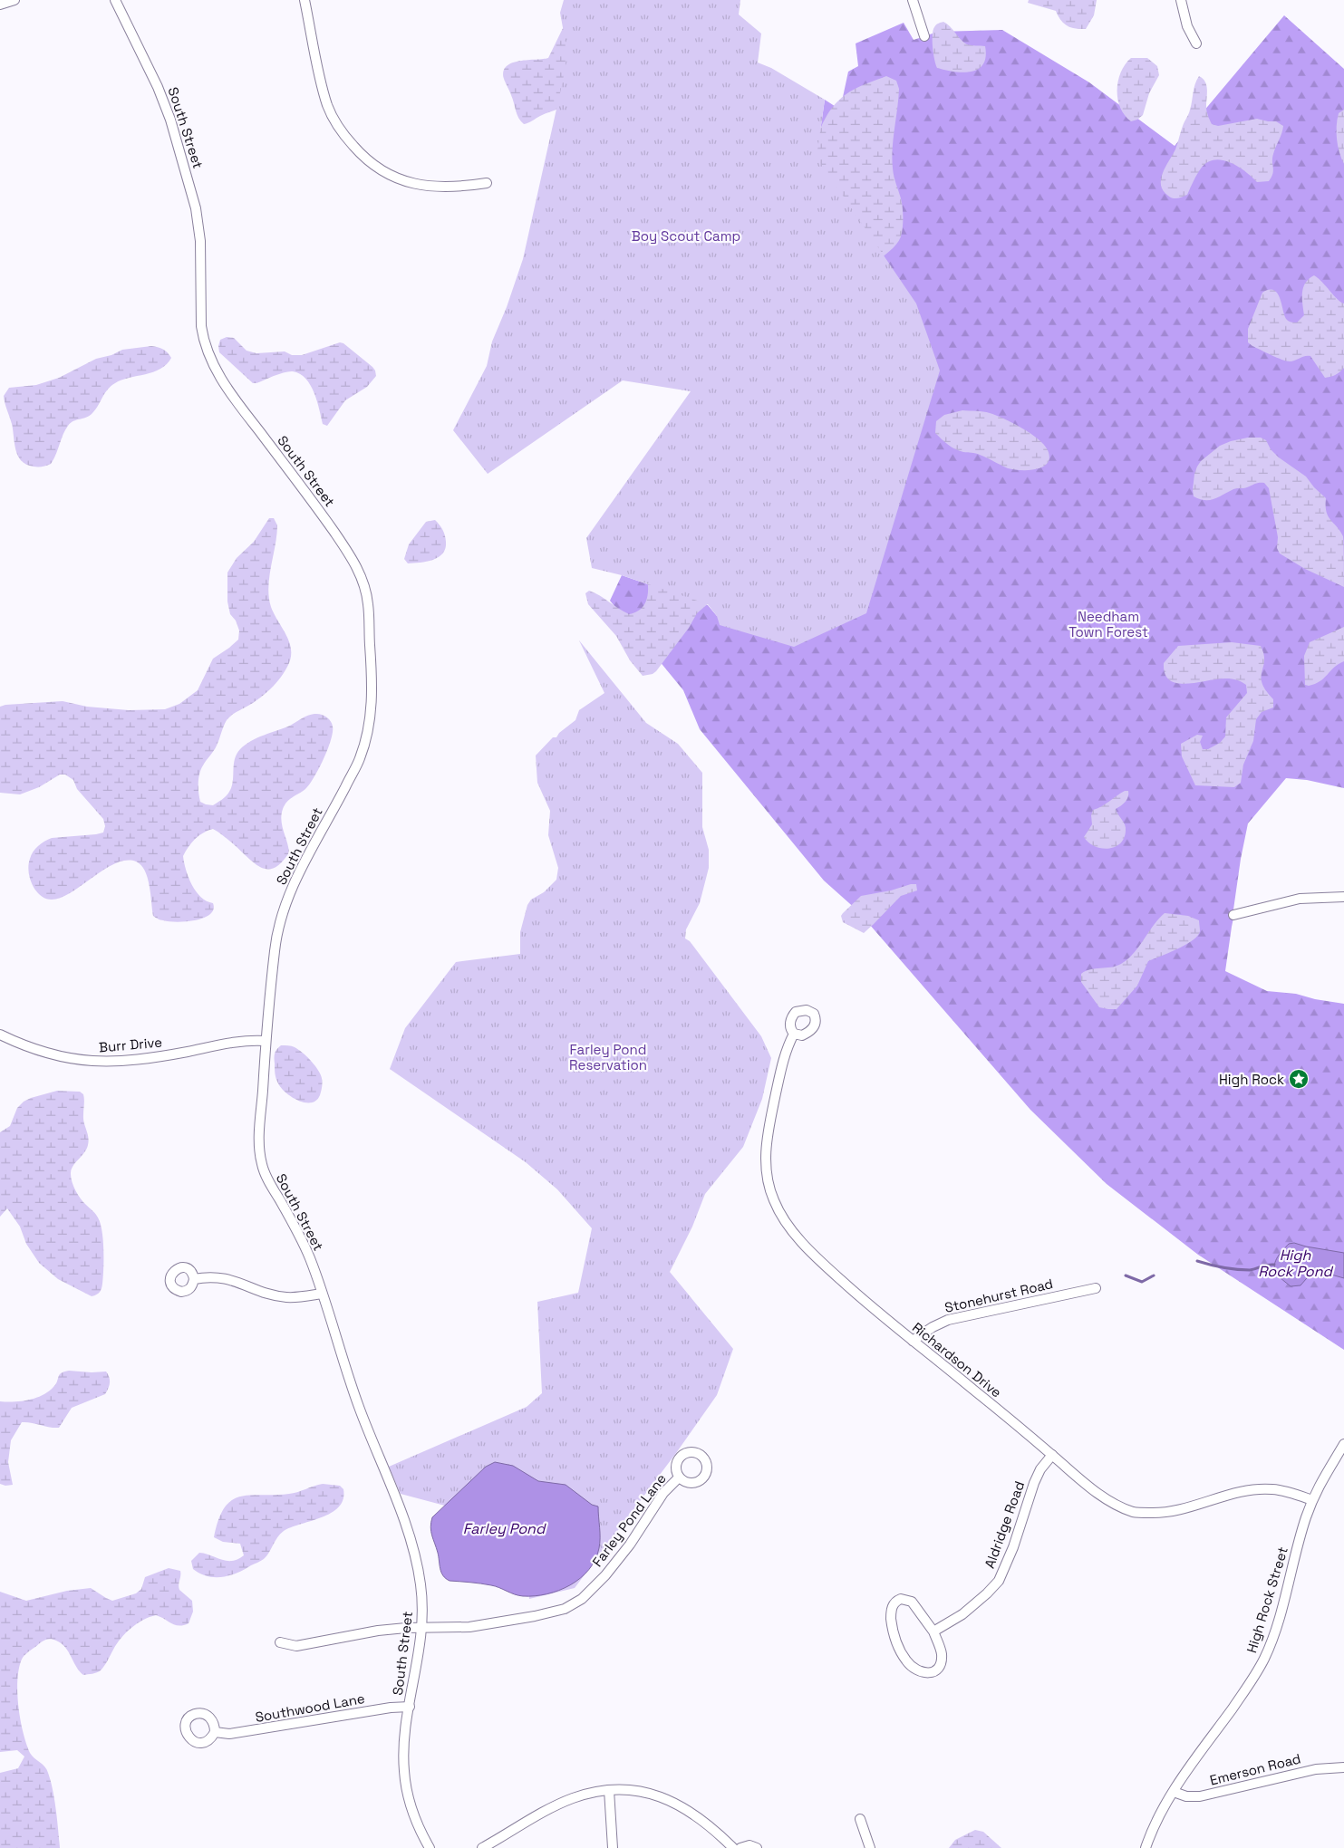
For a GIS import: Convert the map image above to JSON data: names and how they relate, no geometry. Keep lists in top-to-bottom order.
{
  "streets": {
    "street": [
      "South Street",
      "Burr Drive",
      "Stonehurst Road",
      "Richardson Drive",
      "Farley Pond Lane",
      "Aldridge Road",
      "High Rock Street",
      "Southwood Lane",
      "Emerson Road"
    ]
  },
  "crossings": [
    ["South Street", "Burr Drive"],
    ["South Street", "Farley Pond Lane"],
    ["South Street", "Southwood Lane"],
    ["Stonehurst Road", "Richardson Drive"],
    ["Richardson Drive", "Aldridge Road"],
    ["Richardson Drive", "High Rock Street"],
    ["High Rock Street", "Emerson Road"]
  ],
  "water": ["High Rock Pond", "Farley Pond"],
  "parks": ["Boy Scout Camp", "Needham Town Forest", "Farley Pond Reservation"],
  "places": {
    "place": ["High Rock"]
  }
}
